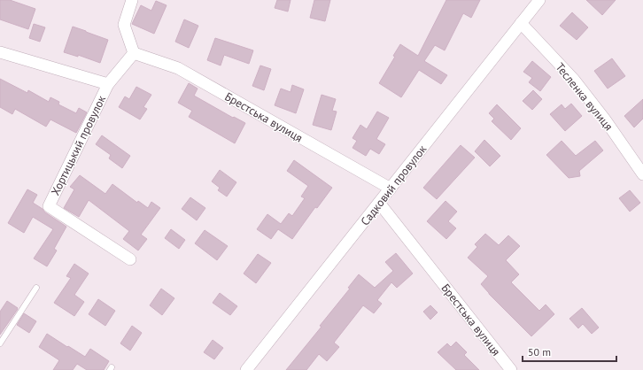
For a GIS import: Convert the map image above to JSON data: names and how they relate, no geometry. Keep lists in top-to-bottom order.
{
  "streets": {
    "street": [
      "Тесленка вулиця",
      "Брестська вулиця",
      "Хортицький провулок",
      "Садковий провулок"
    ]
  },
  "crossings": [
    ["Тесленка вулиця", "Садковий провулок"],
    ["Брестська вулиця", "Хортицький провулок"],
    ["Брестська вулиця", "Садковий провулок"]
  ],
  "scale_bar": "50 m"
}
